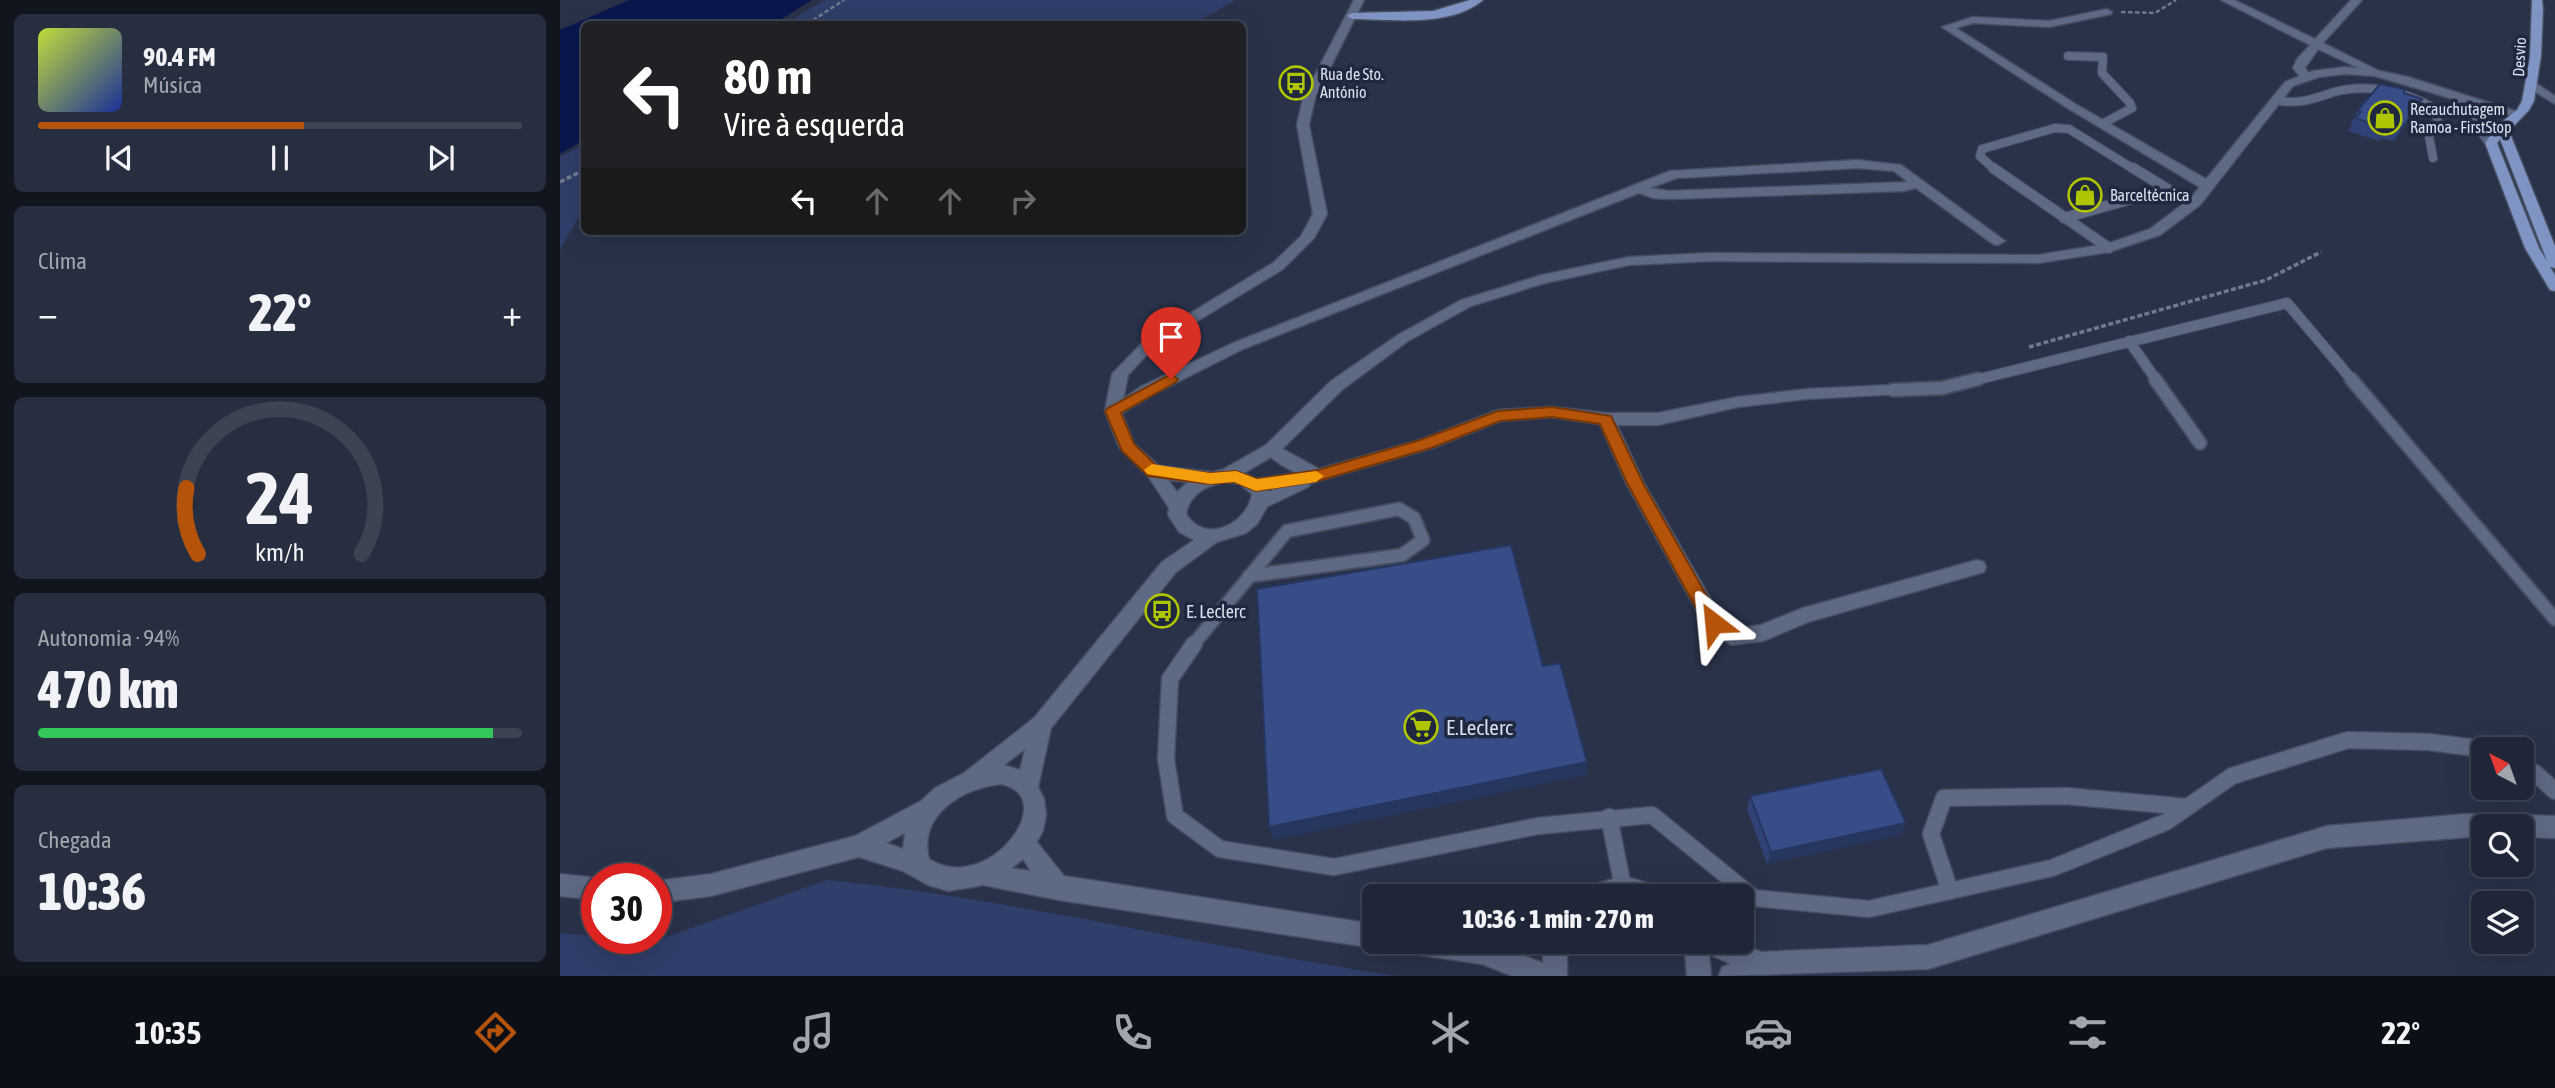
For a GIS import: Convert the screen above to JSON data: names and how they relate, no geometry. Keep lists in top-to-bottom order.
{
  "streets": {
    "main road": ["Desvio"]
  },
  "places": {
    "bus stop": ["Rua de Sto. António", "E. Leclerc"],
    "shop": ["Recauchutagem Ramoa - FirstStop", "Barceltécnica"],
    "supermarket": ["E.Leclerc"]
  },
  "north": "top left",
  "page": {
    "turn": ["80 m", "Vire à esquerda"],
    "song": ["90.4 FM", "Música"],
    "tile": [
      "Clima",
      ["Autonomia · 94%", "470 km"],
      ["Chegada", "10:36"]
    ],
    "heat": ["−", "22°", "+"],
    "limit": "30",
    "trip": "10:36 · 1 min · 270 m",
    "tabs": ["10:35", "22°"],
    "gauge": ["24", "km/h"]
  }
}
